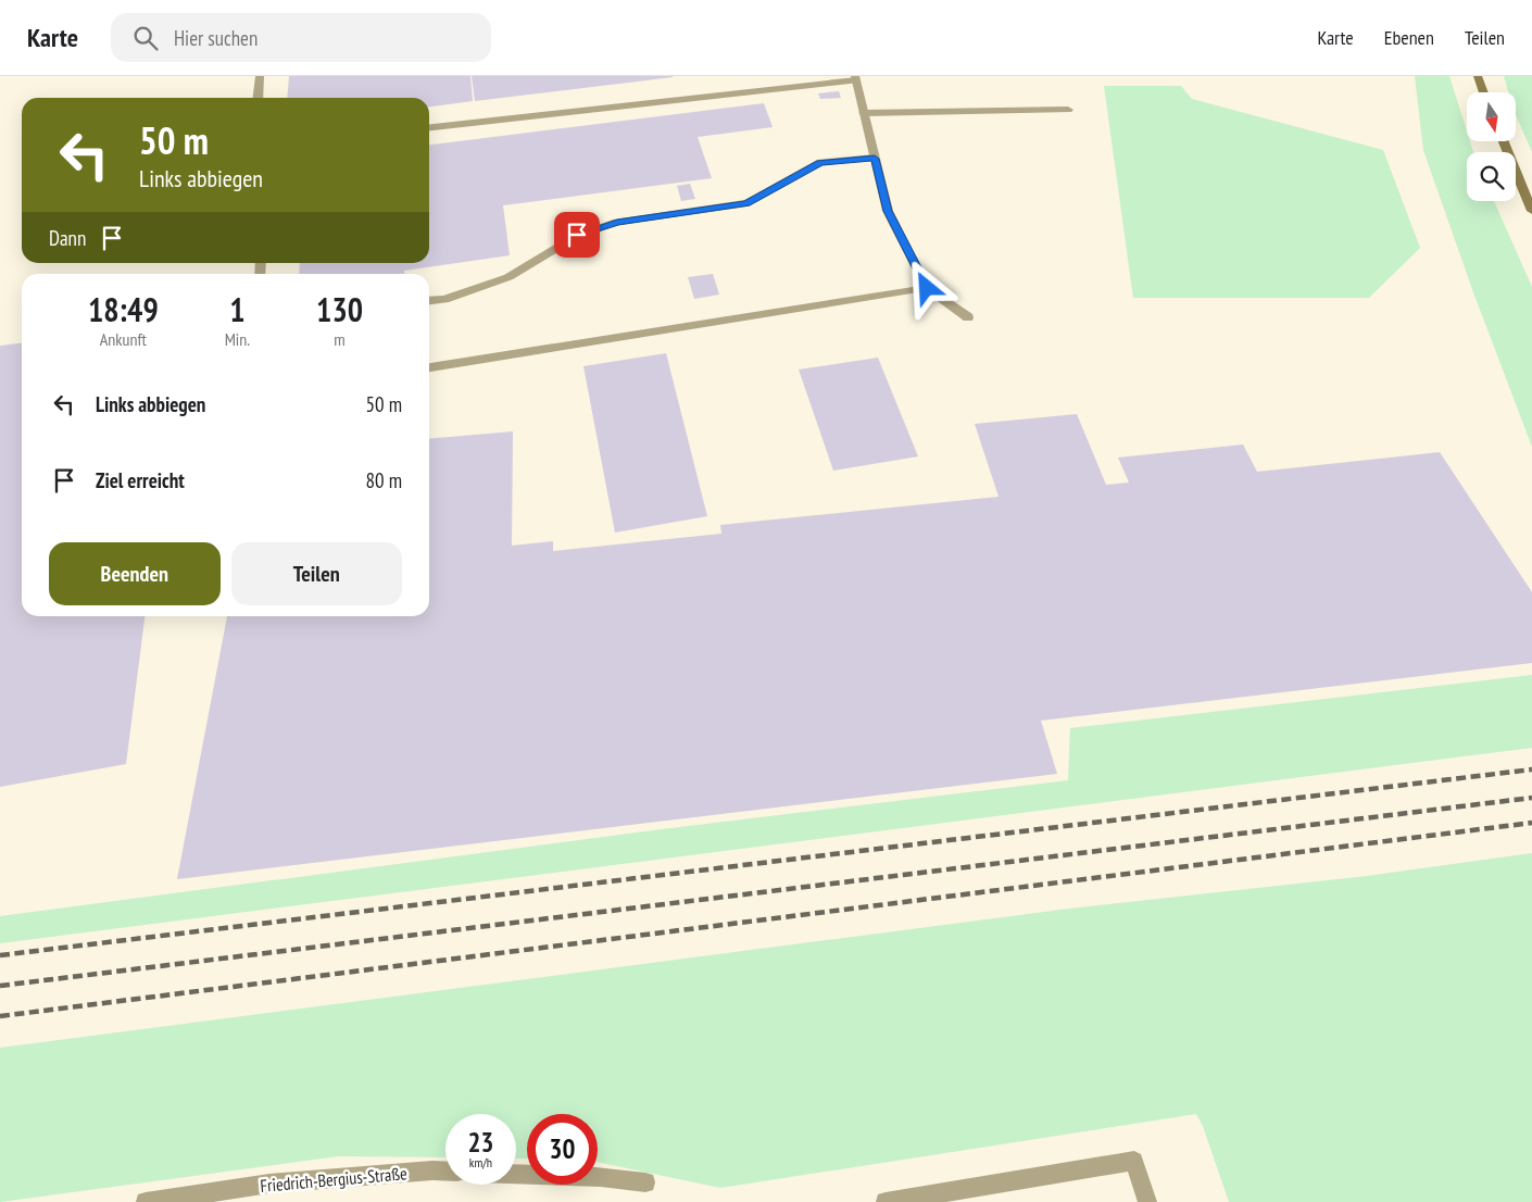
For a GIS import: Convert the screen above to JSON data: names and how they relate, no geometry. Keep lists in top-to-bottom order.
{
  "streets": {
    "street": ["Friedrich-Bergius-Straße"]
  },
  "north": "bottom",
  "page": {
    "header": "Karte",
    "search": "Hier suchen",
    "nav": ["Karte", "Ebenen", "Teilen"],
    "turn": ["50 m", "Links abbiegen"],
    "then": "Dann",
    "eta": [
      "18:49",
      "Ankunft",
      "1",
      "Min.",
      "130",
      "m"
    ],
    "list": [
      {
        "name": "Links abbiegen",
        "value": "50 m"
      },
      {
        "name": "Ziel erreicht",
        "value": "80 m"
      }
    ],
    "buttons": ["Beenden", "Teilen"],
    "speed": "23 km/h",
    "limit": "30"
  }
}
